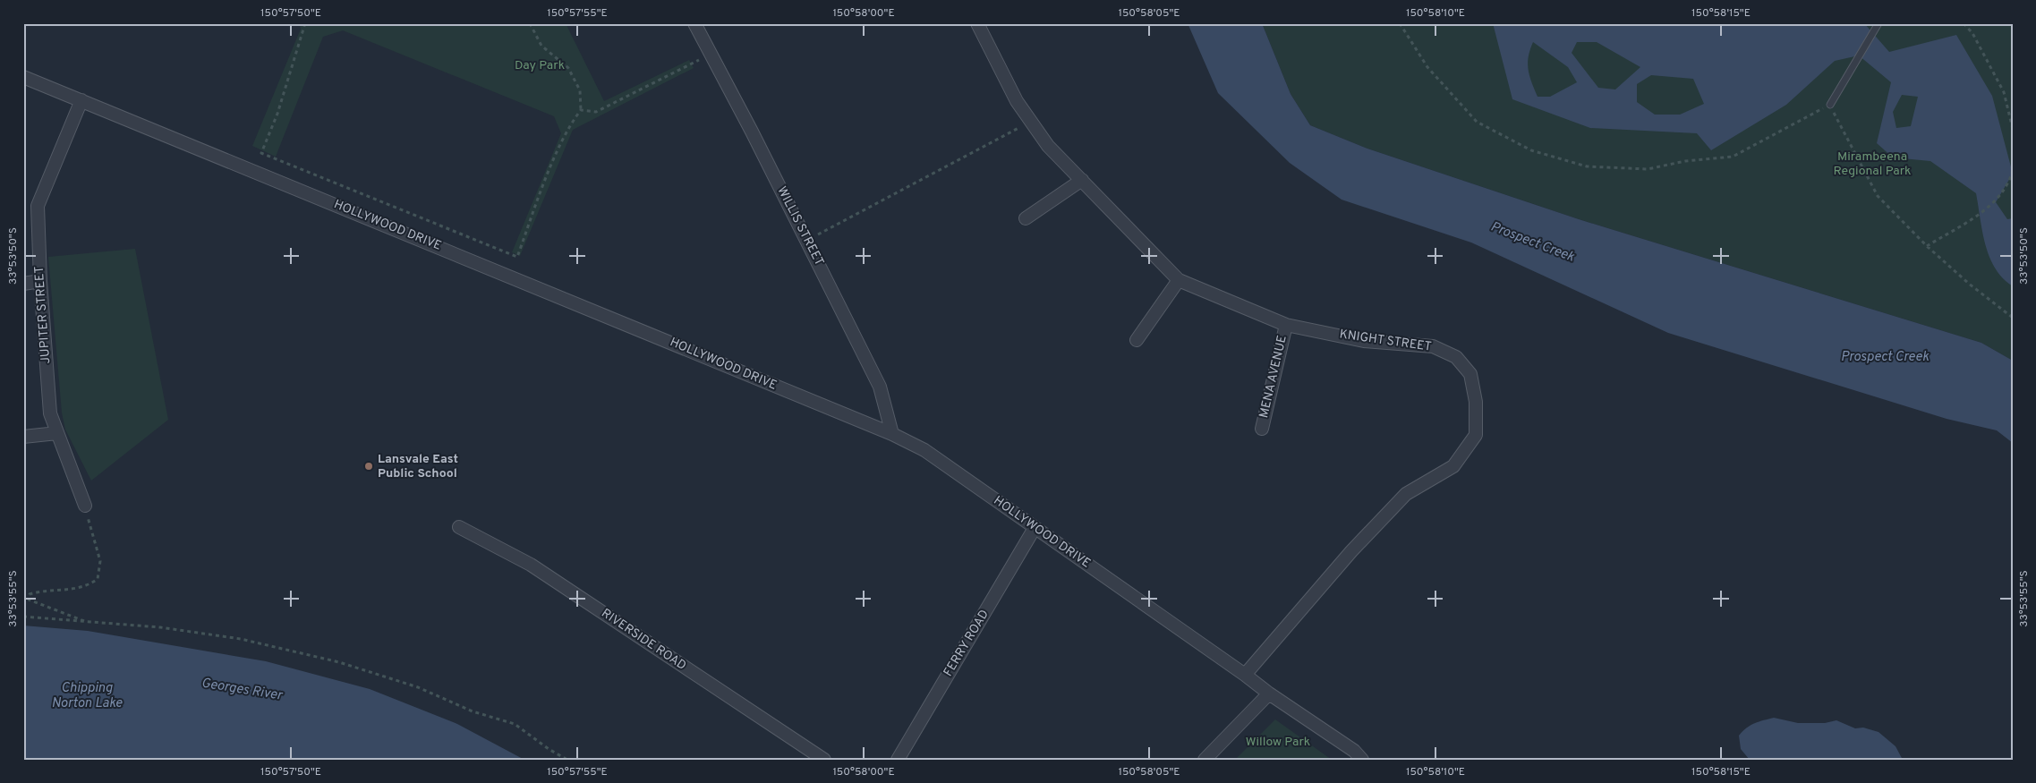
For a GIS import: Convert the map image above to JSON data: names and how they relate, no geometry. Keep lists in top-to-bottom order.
{
  "streets": {
    "street": [
      "HOLLYWOOD DRIVE",
      "WILLIS STREET",
      "JUPITER STREET",
      "KNIGHT STREET",
      "MENA AVENUE",
      "RIVERSIDE ROAD",
      "FERRY ROAD"
    ]
  },
  "crossings": [
    ["HOLLYWOOD DRIVE", "WILLIS STREET"],
    ["HOLLYWOOD DRIVE", "JUPITER STREET"],
    ["HOLLYWOOD DRIVE", "KNIGHT STREET"],
    ["HOLLYWOOD DRIVE", "FERRY ROAD"],
    ["KNIGHT STREET", "MENA AVENUE"]
  ],
  "water": ["Prospect Creek", "Chipping Norton Lake", "Georges River"],
  "parks": ["Day Park", "Mirambeena Regional Park", "Willow Park"],
  "places": ["Lansvale East Public School"],
  "coordinates": [
    "150°57'50\"E",
    "150°57'55\"E",
    "150°58'00\"E",
    "150°58'05\"E",
    "150°58'10\"E",
    "150°58'15\"E",
    "33°53'50\"S",
    "33°53'55\"S"
  ]
}
